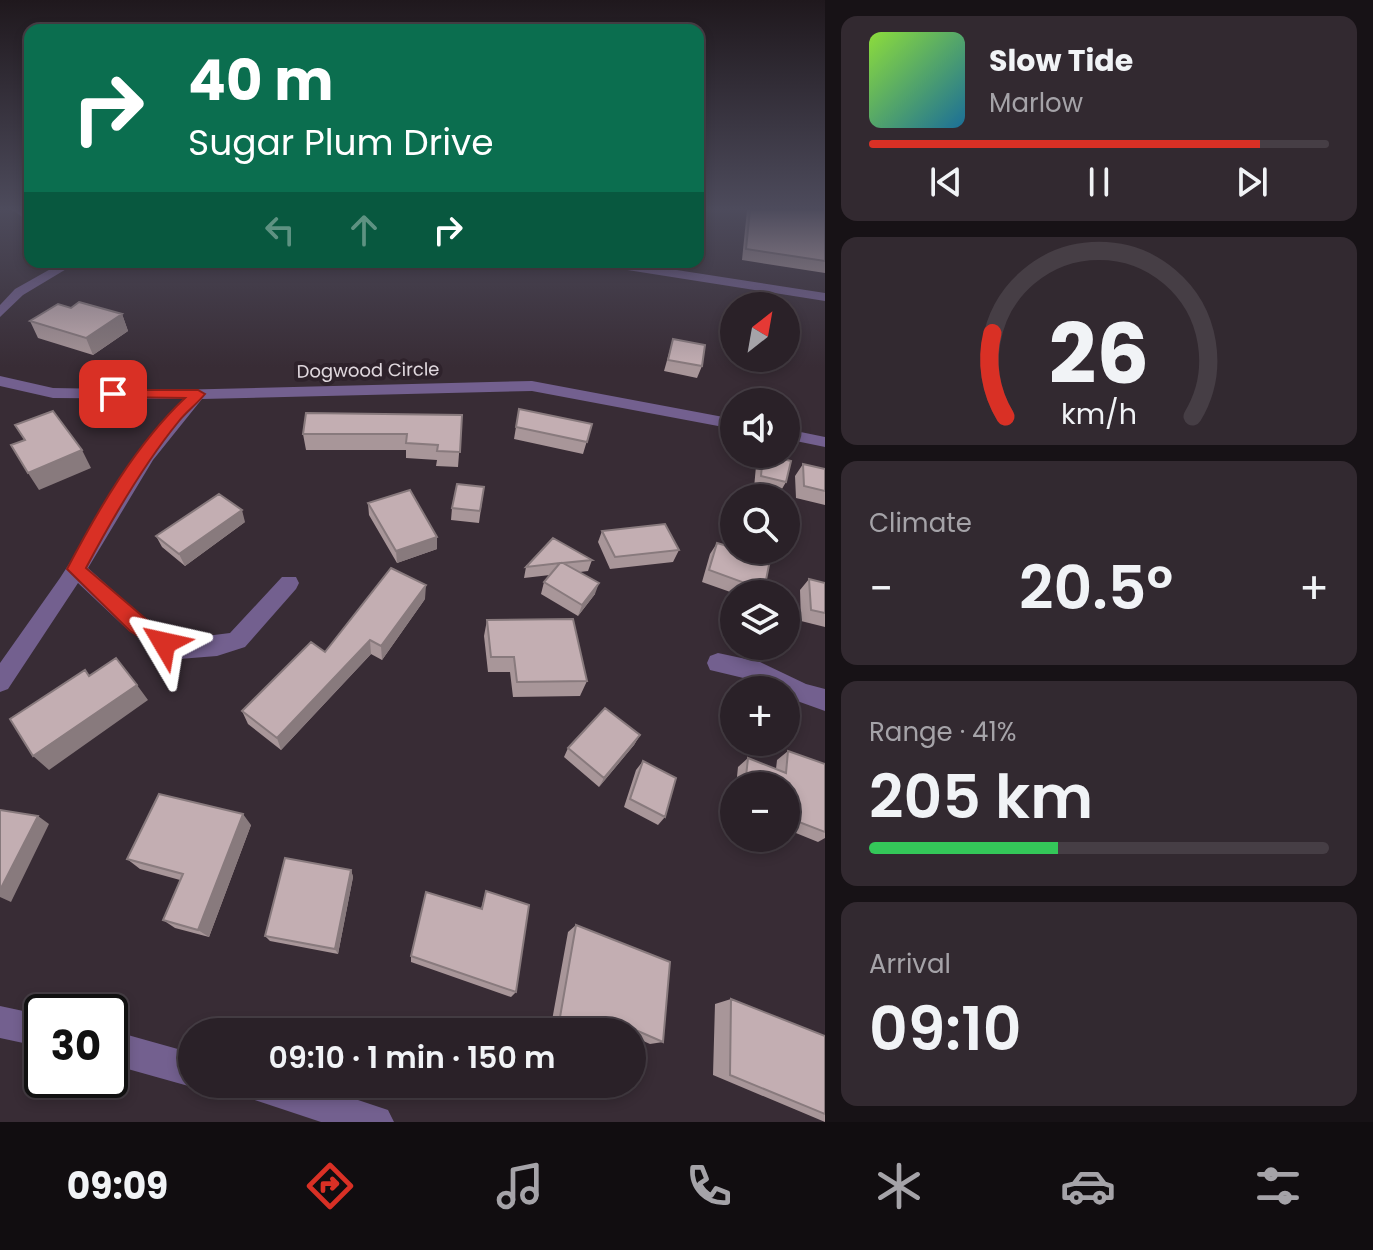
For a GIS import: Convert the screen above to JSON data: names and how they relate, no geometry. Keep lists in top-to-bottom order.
{
  "streets": {
    "street": ["Dogwood Circle"]
  },
  "north": "top right",
  "page": {
    "turn": ["40 m", "Sugar Plum Drive"],
    "song": ["Slow Tide", "Marlow"],
    "map_buttons": ["+", "−"],
    "tile": [
      "Climate",
      ["Range · 41%", "205 km"],
      ["Arrival", "09:10"]
    ],
    "heat": ["−", "20.5°", "+"],
    "limit": "30",
    "trip": "09:10 · 1 min · 150 m",
    "tabs": "09:09",
    "gauge": ["26", "km/h"]
  }
}
